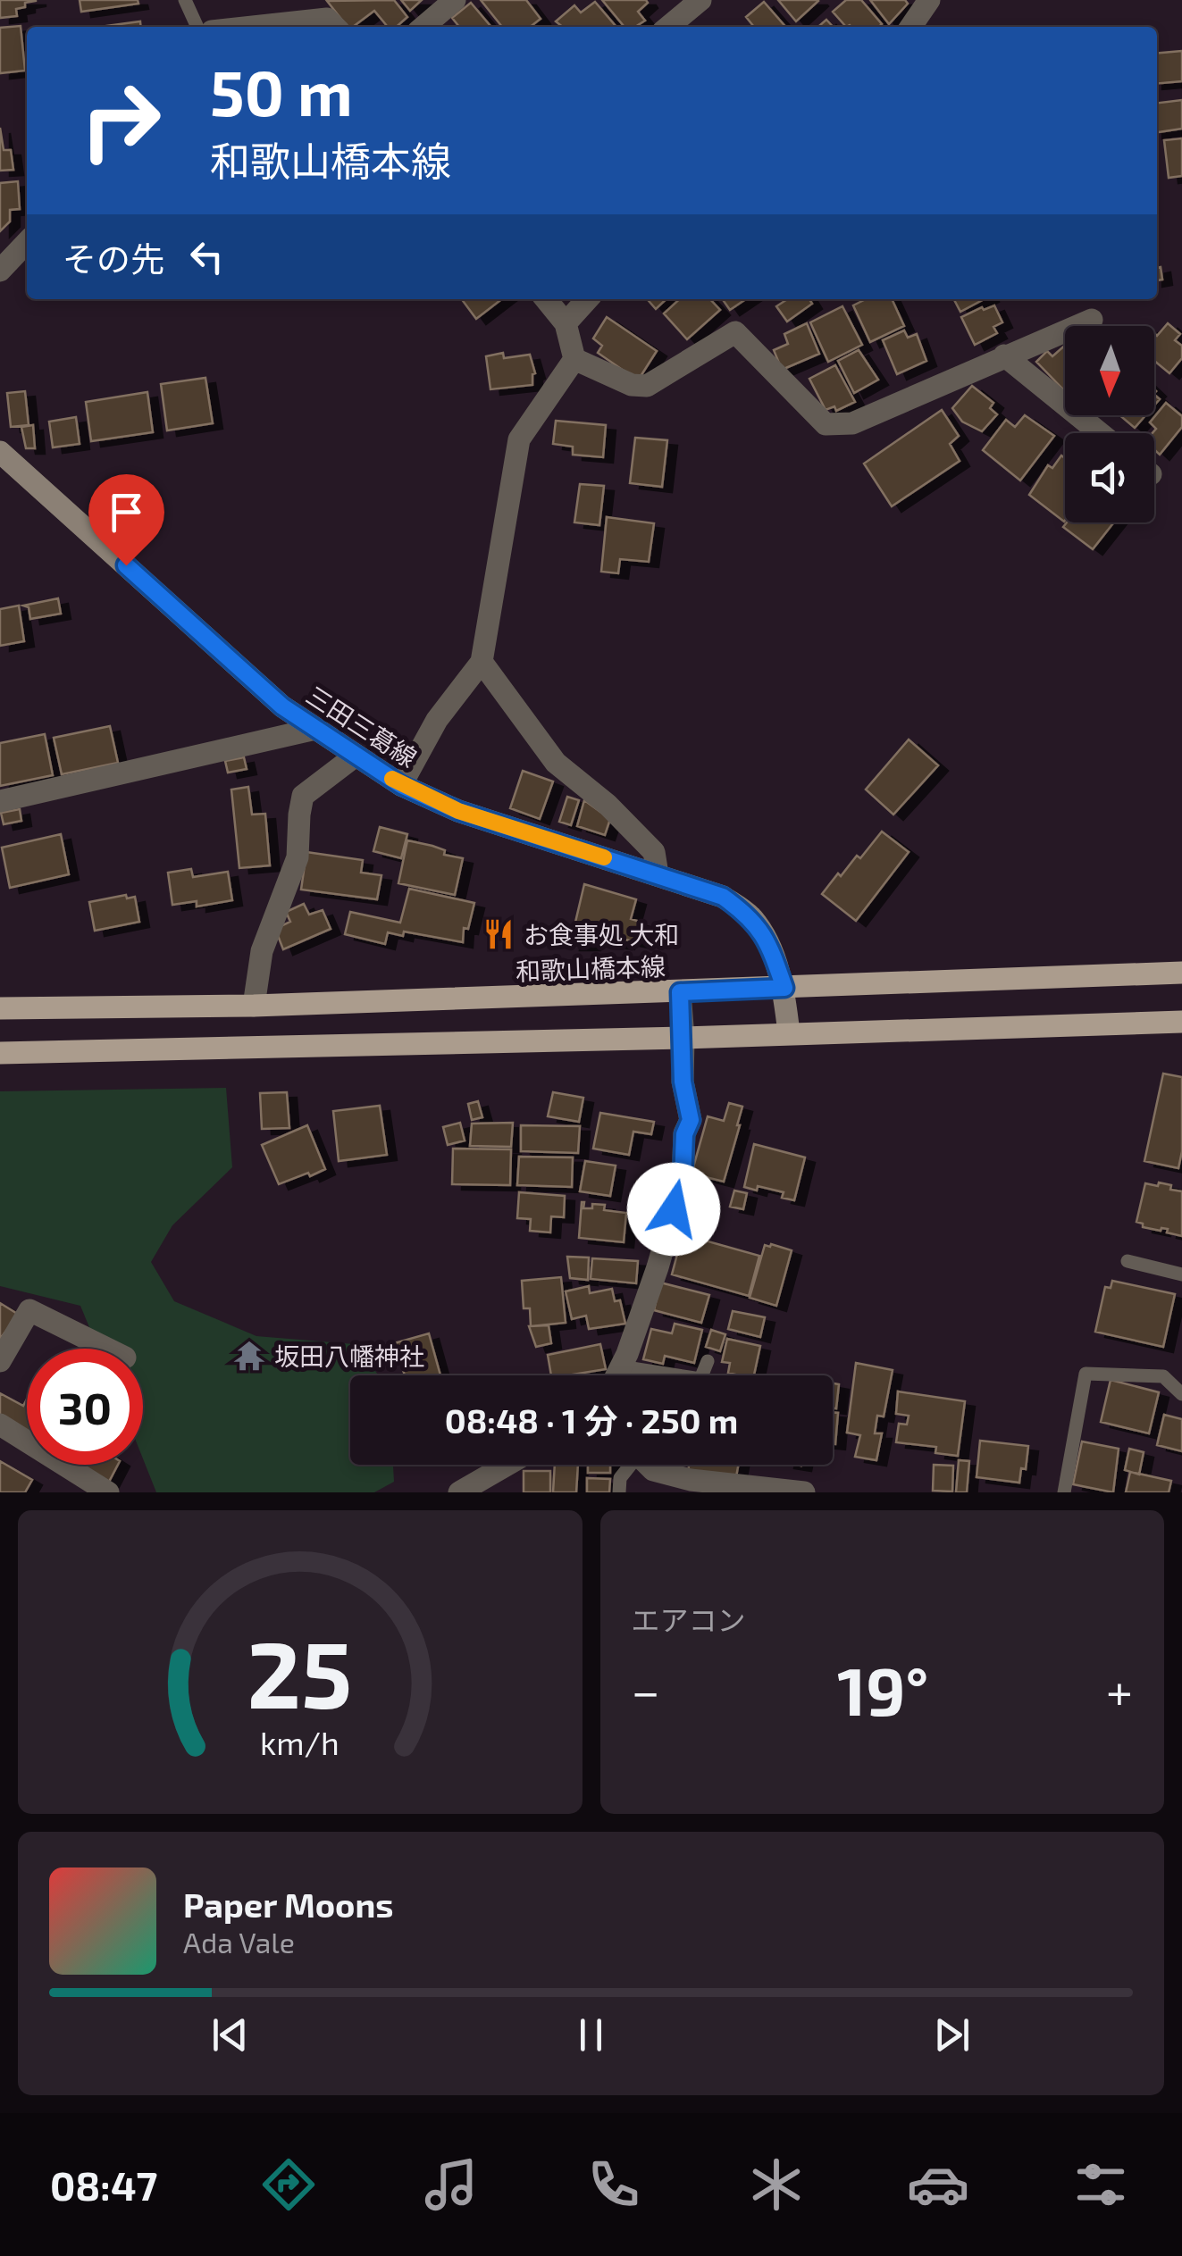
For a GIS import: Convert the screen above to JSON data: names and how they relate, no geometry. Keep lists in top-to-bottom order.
{
  "streets": {
    "main road": ["三田三葛線", "和歌山橋本線"]
  },
  "crossings": [
    ["三田三葛線", "和歌山橋本線"]
  ],
  "places": {
    "restaurant": ["お食事処 大和"],
    "temple": ["坂田八幡神社"]
  },
  "north": "bottom",
  "page": {
    "turn": ["50 m", "和歌山橋本線"],
    "then": "その先",
    "limit": "30",
    "trip": "08:48 · 1 分 · 250 m",
    "tile": "エアコン",
    "heat": ["−", "19°", "+"],
    "song": ["Paper Moons", "Ada Vale"],
    "tabs": "08:47",
    "gauge": ["25", "km/h"]
  }
}
